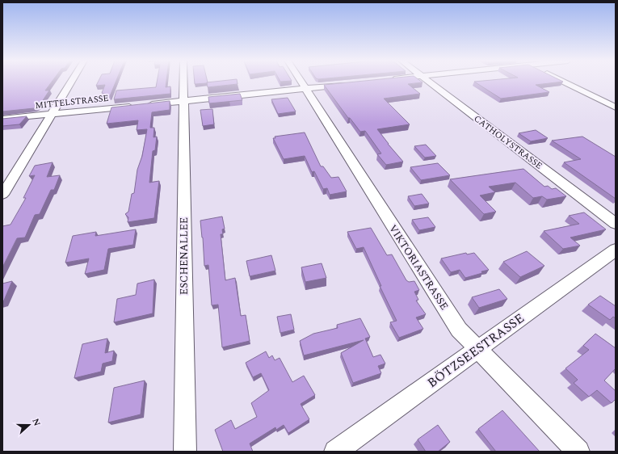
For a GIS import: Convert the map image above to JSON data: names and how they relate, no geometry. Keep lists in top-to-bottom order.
{
  "streets": {
    "street": [
      "MITTELSTRASSE",
      "CATHOLYSTRASSE",
      "ESCHENALLEE",
      "VIKTORIASTRASSE",
      "BÖTZSEESTRASSE"
    ]
  },
  "crossings": [
    ["MITTELSTRASSE", "ESCHENALLEE"],
    ["MITTELSTRASSE", "VIKTORIASTRASSE"],
    ["VIKTORIASTRASSE", "BÖTZSEESTRASSE"]
  ],
  "north": "right"
}
